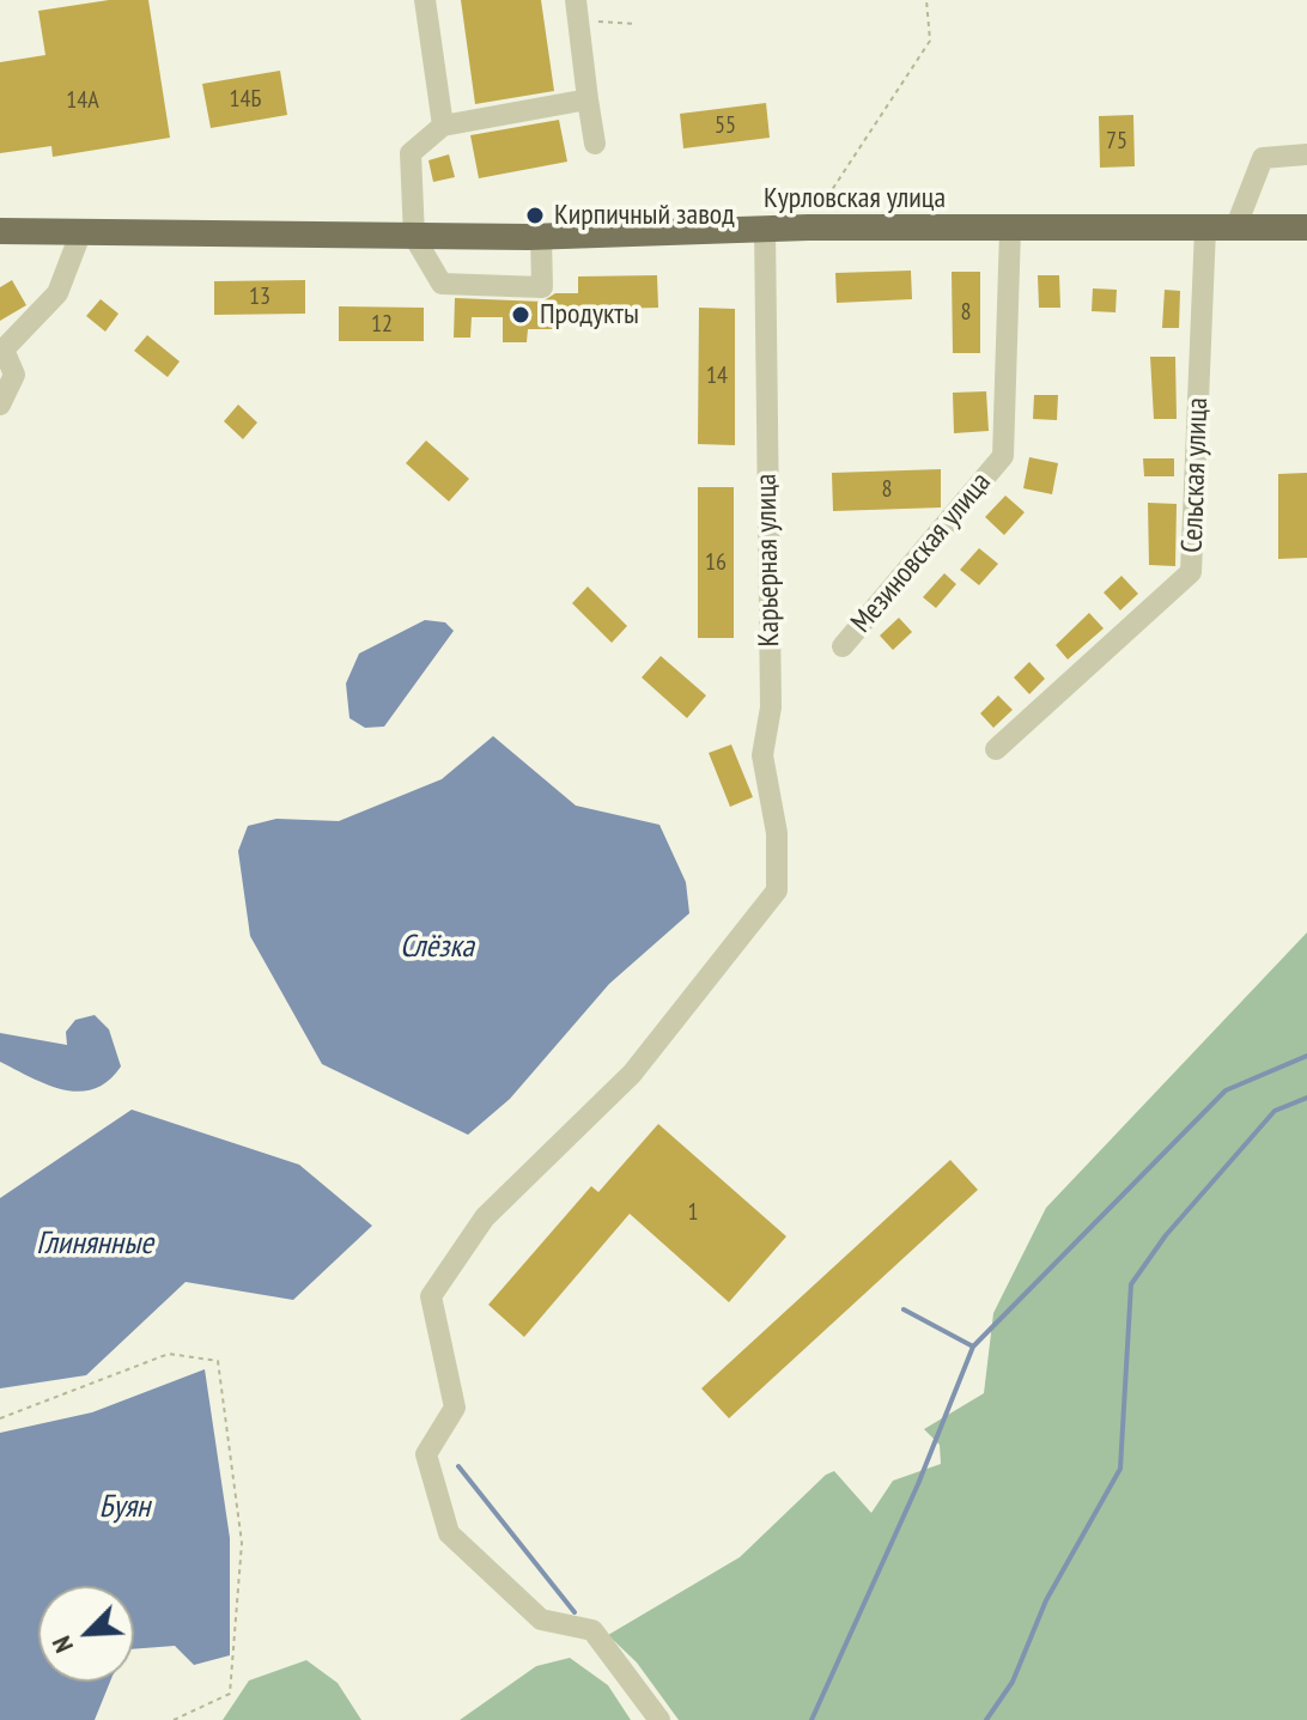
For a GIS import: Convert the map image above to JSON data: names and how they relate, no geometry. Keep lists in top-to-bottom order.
{
  "streets": {
    "main road": ["Курловская улица"],
    "street": ["Сельская улица", "Мезиновская улица", "Карьерная улица"]
  },
  "crossings": [
    ["Курловская улица", "Сельская улица"],
    ["Курловская улица", "Мезиновская улица"],
    ["Курловская улица", "Карьерная улица"]
  ],
  "water": ["Слёзка", "Глинянные", "Буян"],
  "places": ["Кирпичный завод", "Продукты"],
  "house_numbers": [
    "14Б",
    "14А",
    "55",
    "75",
    "13",
    "8",
    "12",
    "14",
    "8",
    "16",
    "1"
  ],
  "north": "bottom left"
}
